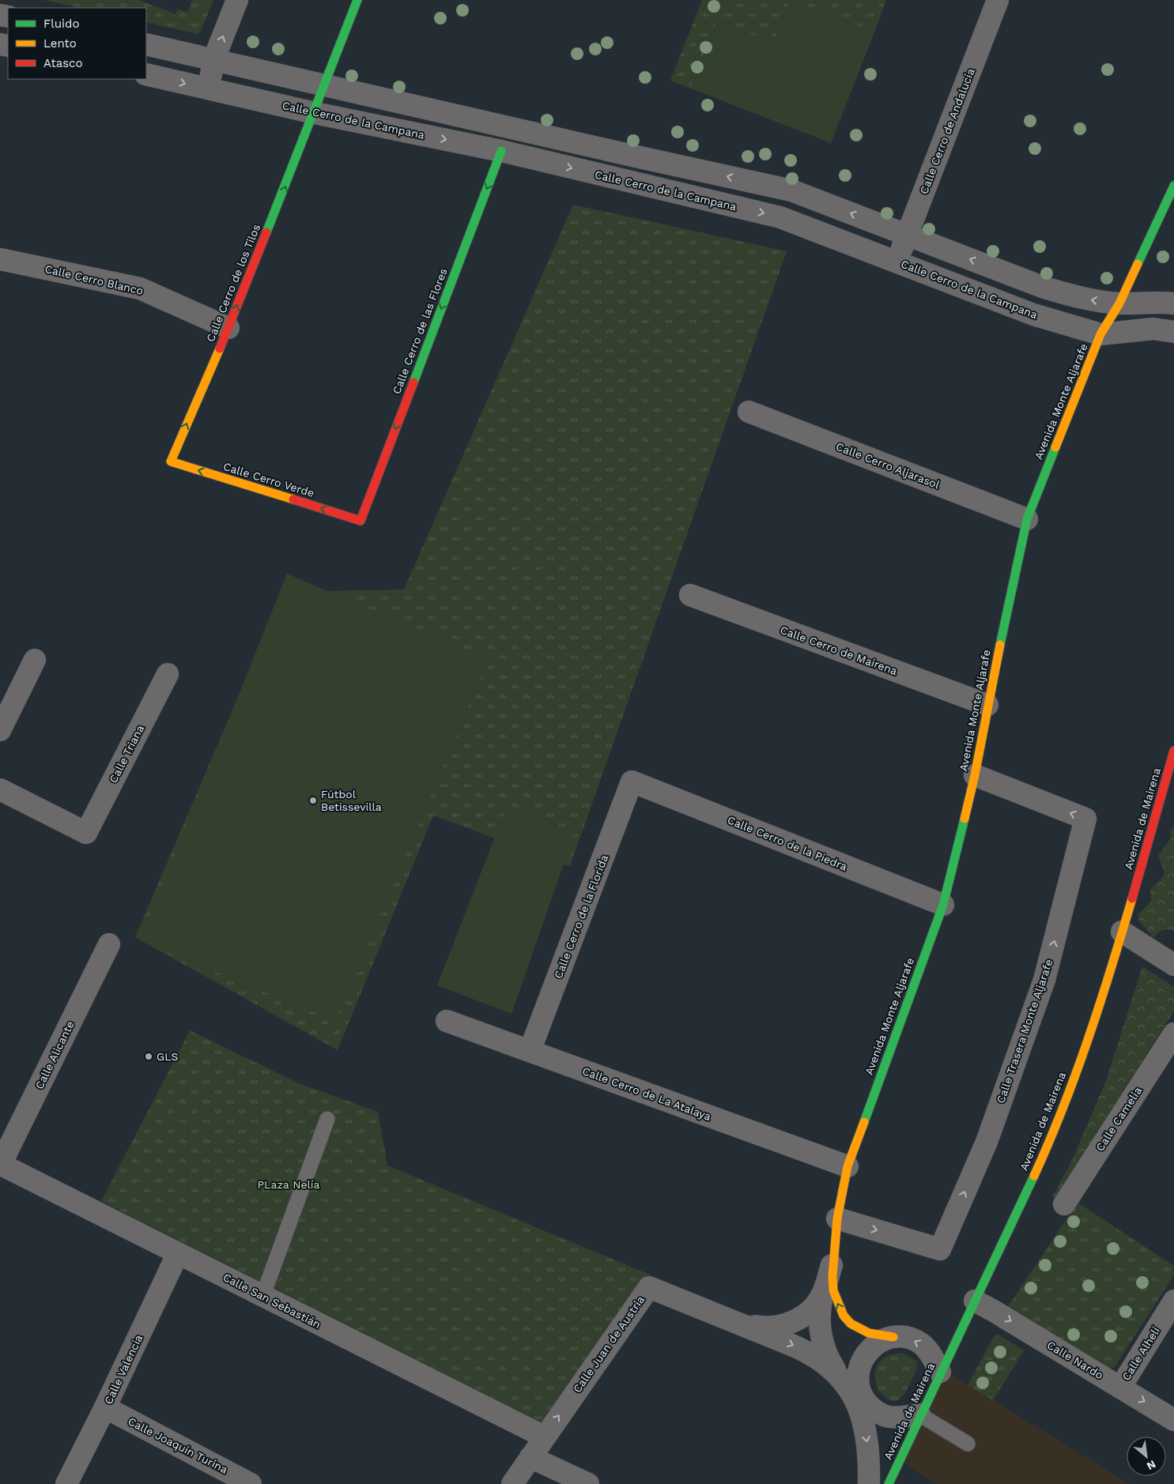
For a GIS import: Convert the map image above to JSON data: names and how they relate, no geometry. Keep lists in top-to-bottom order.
{
  "streets": {
    "street": [
      "Calle Cerro de la Campana",
      "Calle Cerro de Andalucía",
      "Calle Cerro Blanco",
      "Calle Cerro de los Tilos",
      "Calle Cerro de las Flores",
      "Avenida Monte Aljarafe",
      "Calle Cerro Aljarasol",
      "Calle Cerro Verde",
      "Calle Cerro de Mairena",
      "Calle Triana",
      "Avenida de Mairena",
      "Calle Cerro de la Piedra",
      "Calle Cerro de la Florida",
      "Calle Trasera Monte Aljarafe",
      "Calle Alicante",
      "Calle Cerro de La Atalaya",
      "Calle Camelia",
      "Calle San Sebastián",
      "Calle Juan de Austria",
      "Calle Alhelí",
      "Calle Nardo",
      "Calle Valencia",
      "Calle Joaquín Turina"
    ]
  },
  "crossings": [
    ["Calle Cerro de la Campana", "Calle Cerro de Andalucía"],
    ["Calle Cerro de la Campana", "Calle Cerro de los Tilos"],
    ["Calle Cerro de la Campana", "Calle Cerro de las Flores"],
    ["Calle Cerro de la Campana", "Avenida Monte Aljarafe"],
    ["Calle Cerro Blanco", "Calle Cerro de los Tilos"],
    ["Calle Cerro de los Tilos", "Calle Cerro Verde"],
    ["Calle Cerro de las Flores", "Calle Cerro Verde"],
    ["Avenida Monte Aljarafe", "Calle Cerro Aljarasol"],
    ["Avenida Monte Aljarafe", "Calle Cerro de Mairena"],
    ["Avenida Monte Aljarafe", "Calle Cerro de la Piedra"],
    ["Avenida Monte Aljarafe", "Calle Trasera Monte Aljarafe"],
    ["Avenida Monte Aljarafe", "Calle Cerro de La Atalaya"],
    ["Avenida de Mairena", "Calle Nardo"],
    ["Calle Cerro de la Piedra", "Calle Cerro de la Florida"],
    ["Calle Cerro de la Florida", "Calle Cerro de La Atalaya"],
    ["Calle Alicante", "Calle San Sebastián"],
    ["Calle San Sebastián", "Calle Juan de Austria"],
    ["Calle San Sebastián", "Calle Valencia"],
    ["Calle Alhelí", "Calle Nardo"],
    ["Calle Valencia", "Calle Joaquín Turina"]
  ],
  "one_way": [
    "Calle Cerro de los Tilos",
    "Calle Cerro de las Flores",
    "Calle Cerro Verde",
    "Calle Juan de Austria",
    "Calle Nardo"
  ],
  "parks": ["PLaza Nelía"],
  "places": ["Fútbol Betissevilla", "GLS"],
  "legend": ["Fluido", "Lento", "Atasco"],
  "north": "bottom right"
}
